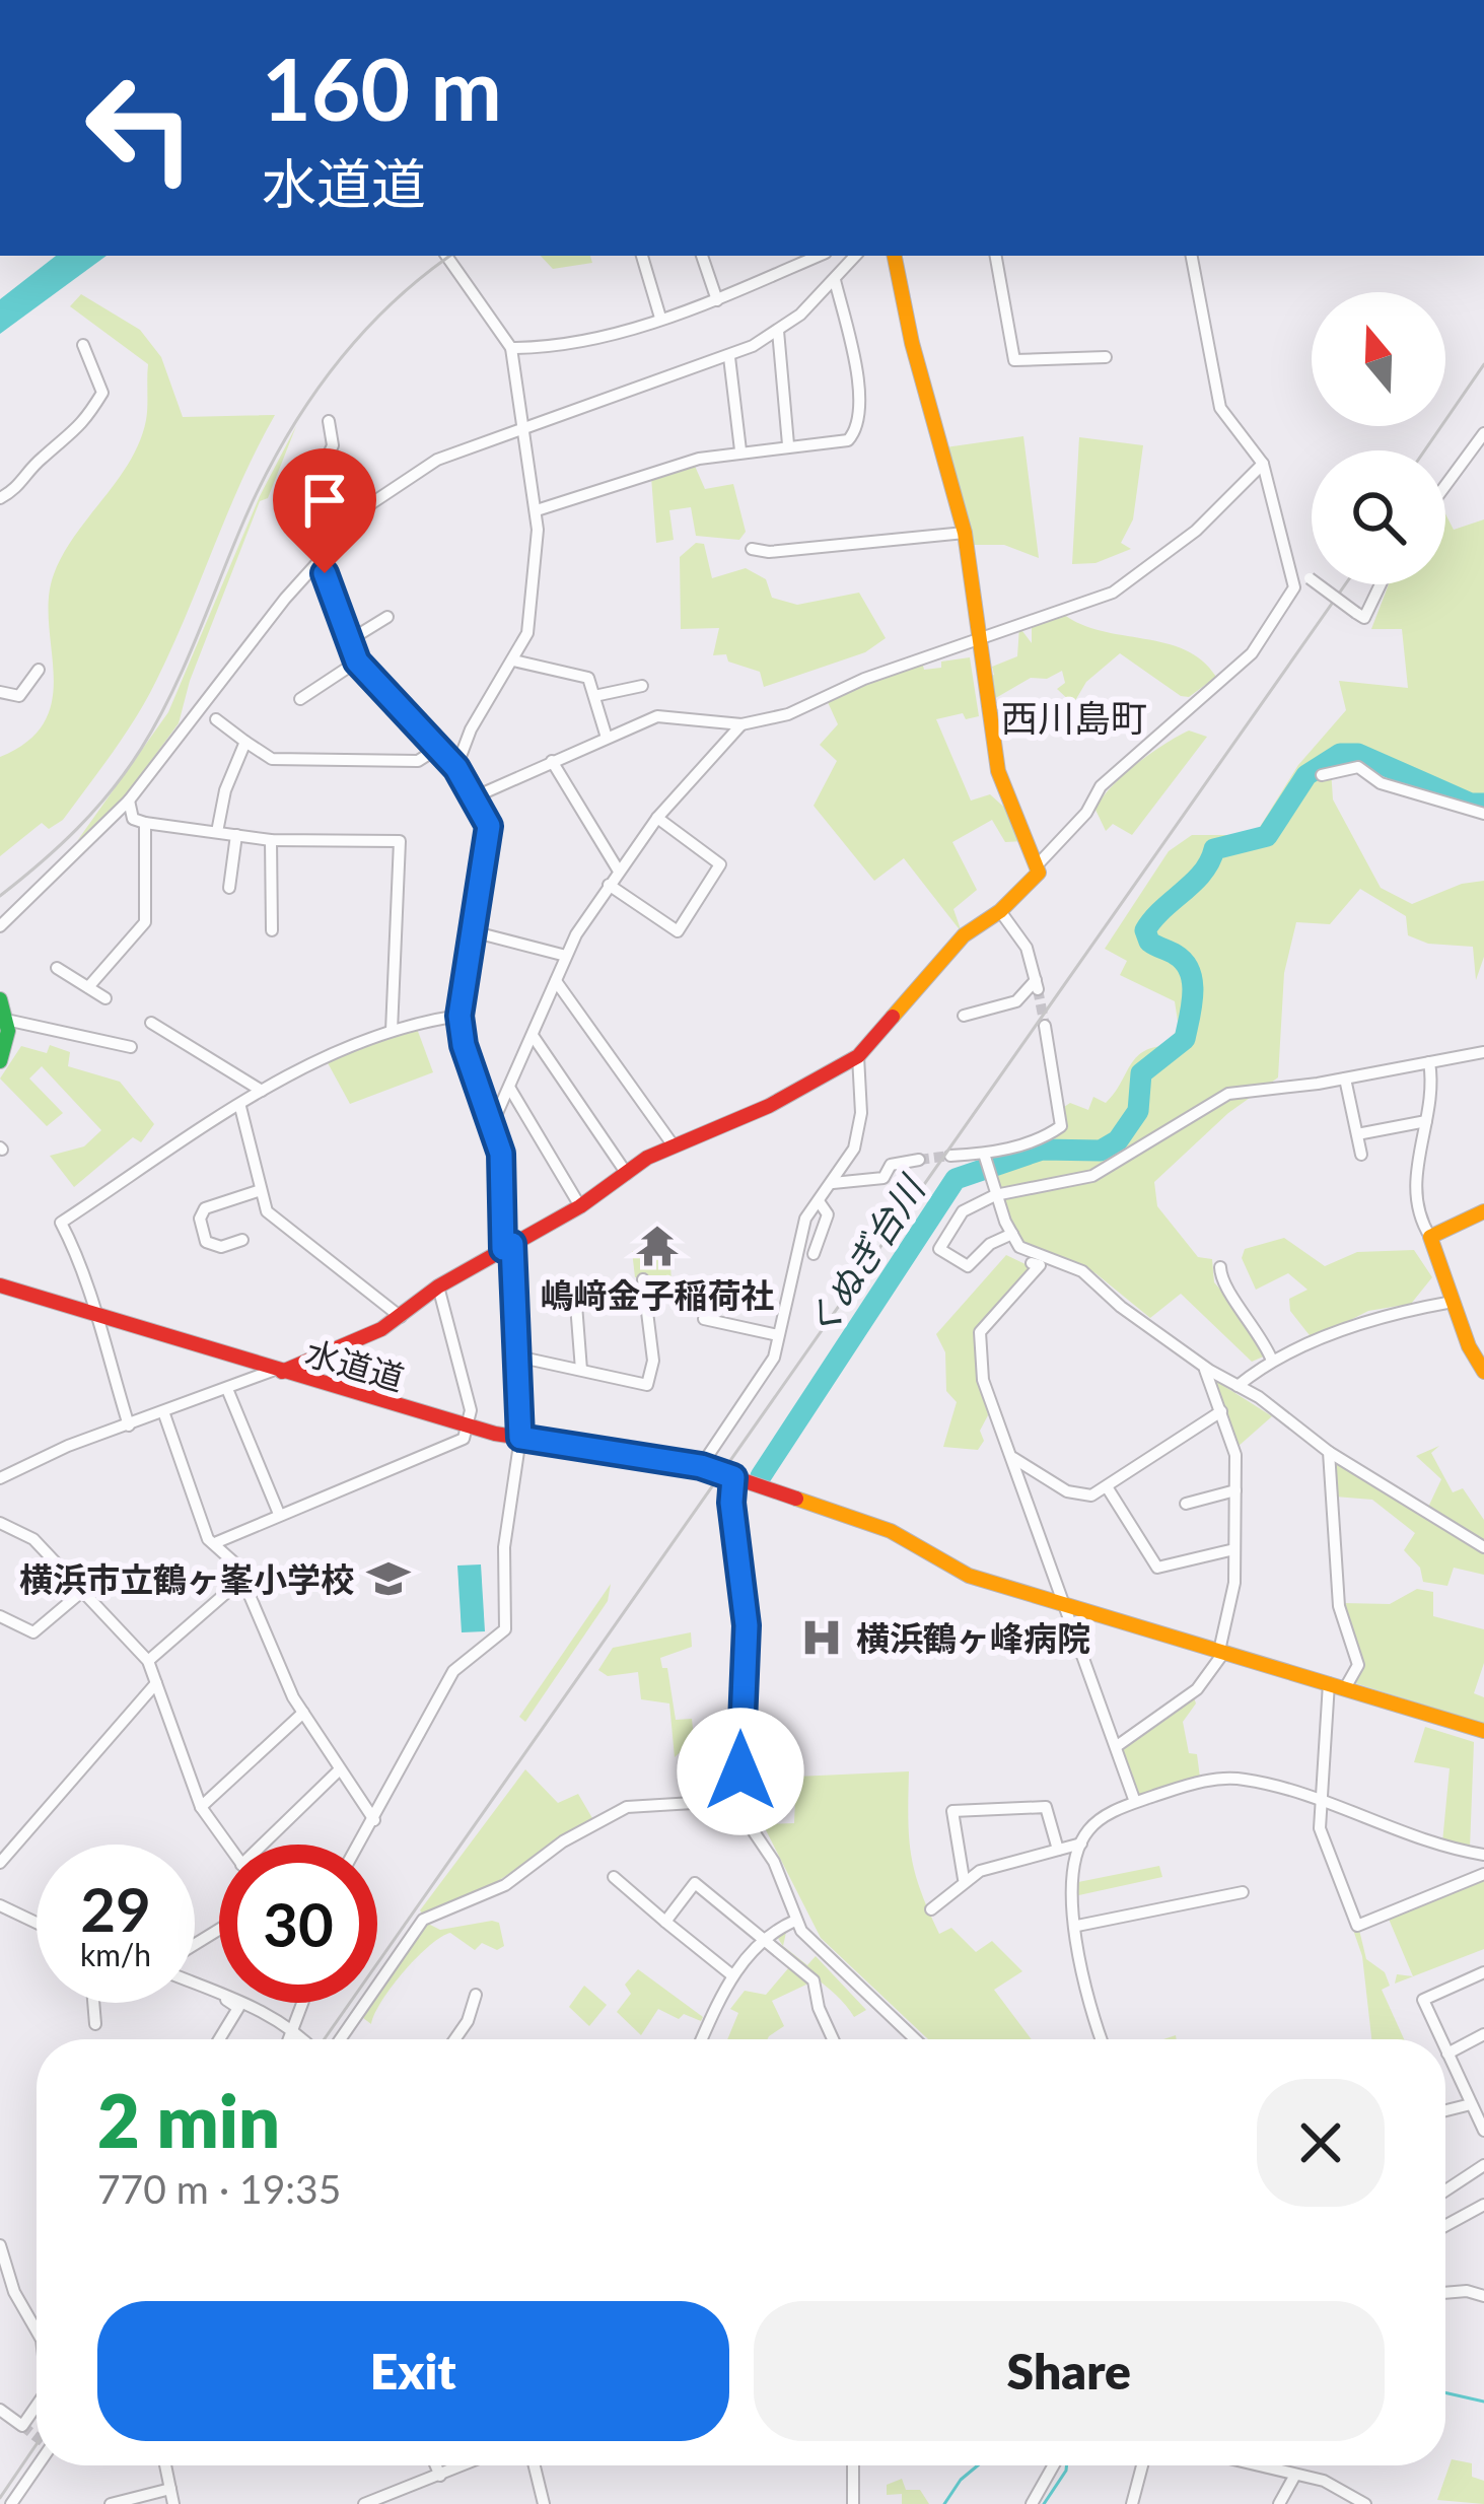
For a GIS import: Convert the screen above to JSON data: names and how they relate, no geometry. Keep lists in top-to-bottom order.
{
  "streets": {
    "street": ["水道道"]
  },
  "districts": ["西川島町"],
  "water": ["くぬぎ台川"],
  "places": {
    "temple": ["嶋﨑金子稲荷社"],
    "school or university": ["横浜市立鶴ヶ峯小学校"],
    "hospital": ["横浜鶴ヶ峰病院"]
  },
  "north": "top",
  "page": {
    "turn": ["160 m", "水道道"],
    "speed": "29 km/h",
    "limit": "30",
    "heading": ["2 min", "770 m · 19:35"],
    "buttons": ["Exit", "Share"]
  }
}
